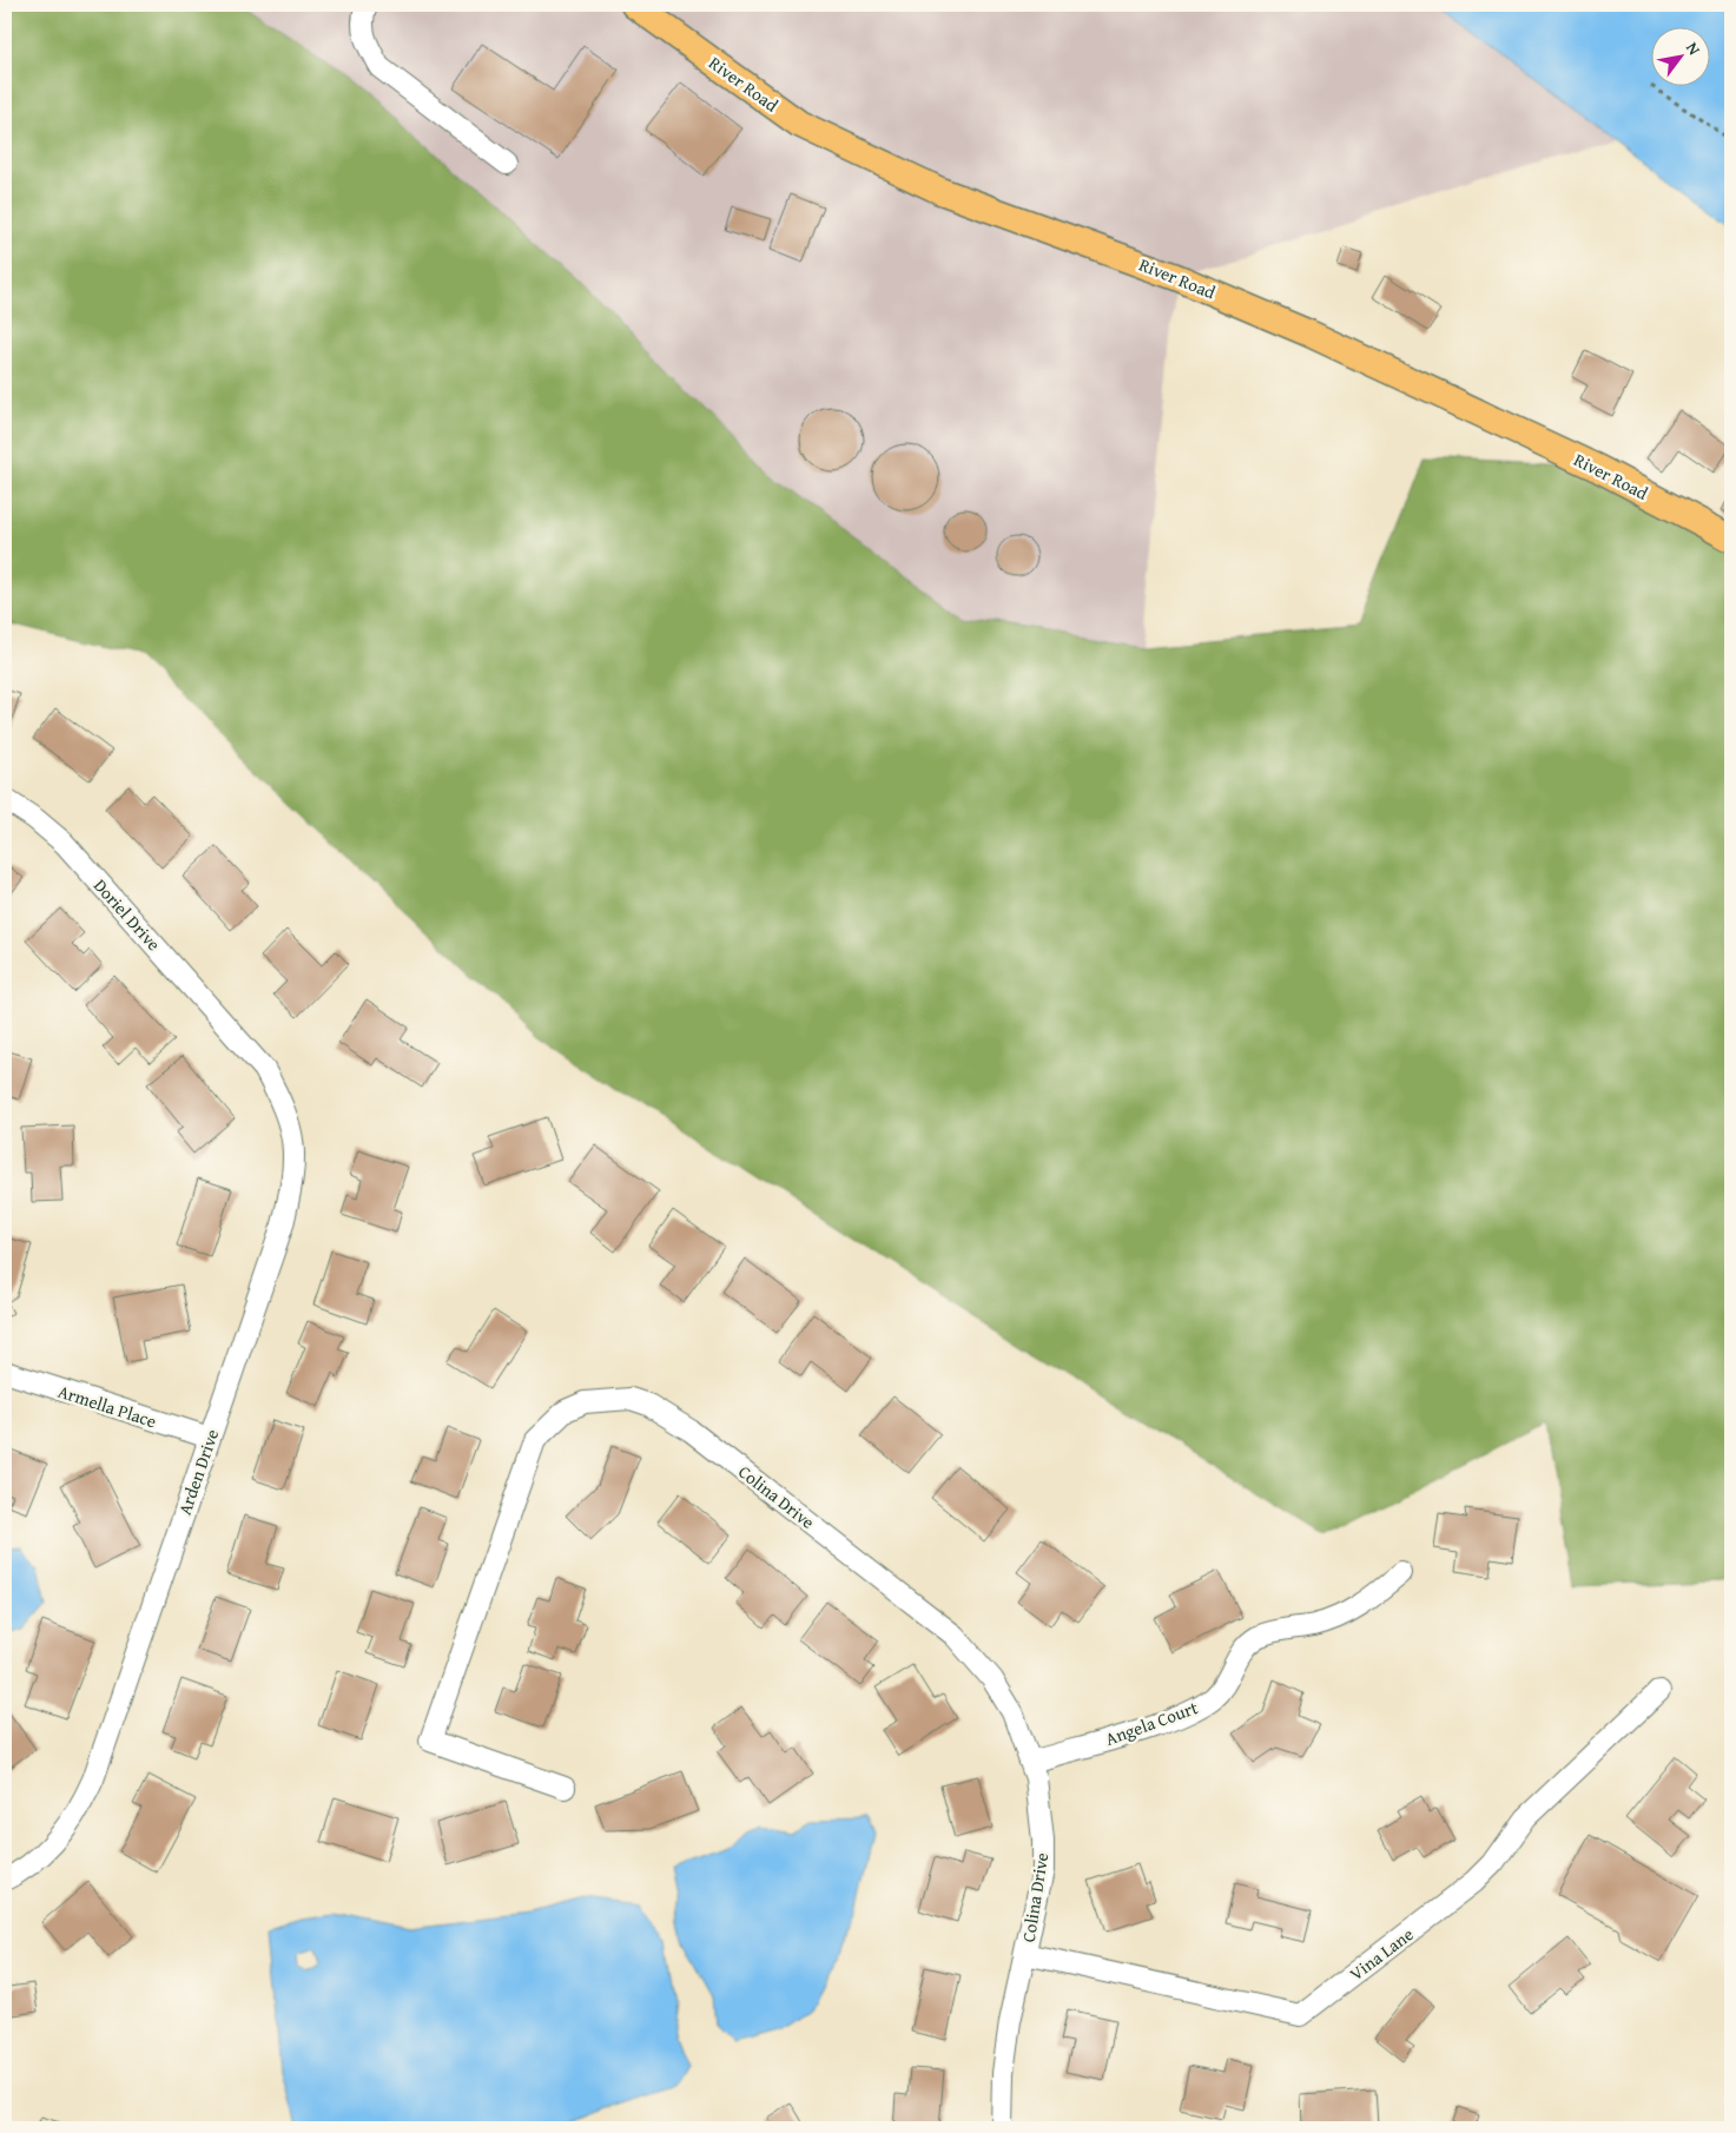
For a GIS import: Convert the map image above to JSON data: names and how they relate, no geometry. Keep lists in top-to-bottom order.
{
  "streets": {
    "main road": ["River Road"],
    "street": [
      "Doriel Drive",
      "Armella Place",
      "Arden Drive",
      "Colina Drive",
      "Angela Court",
      "Vina Lane"
    ]
  },
  "crossings": [
    ["Doriel Drive", "Arden Drive"],
    ["Armella Place", "Arden Drive"],
    ["Colina Drive", "Angela Court"],
    ["Colina Drive", "Vina Lane"]
  ],
  "north": "top right"
}
